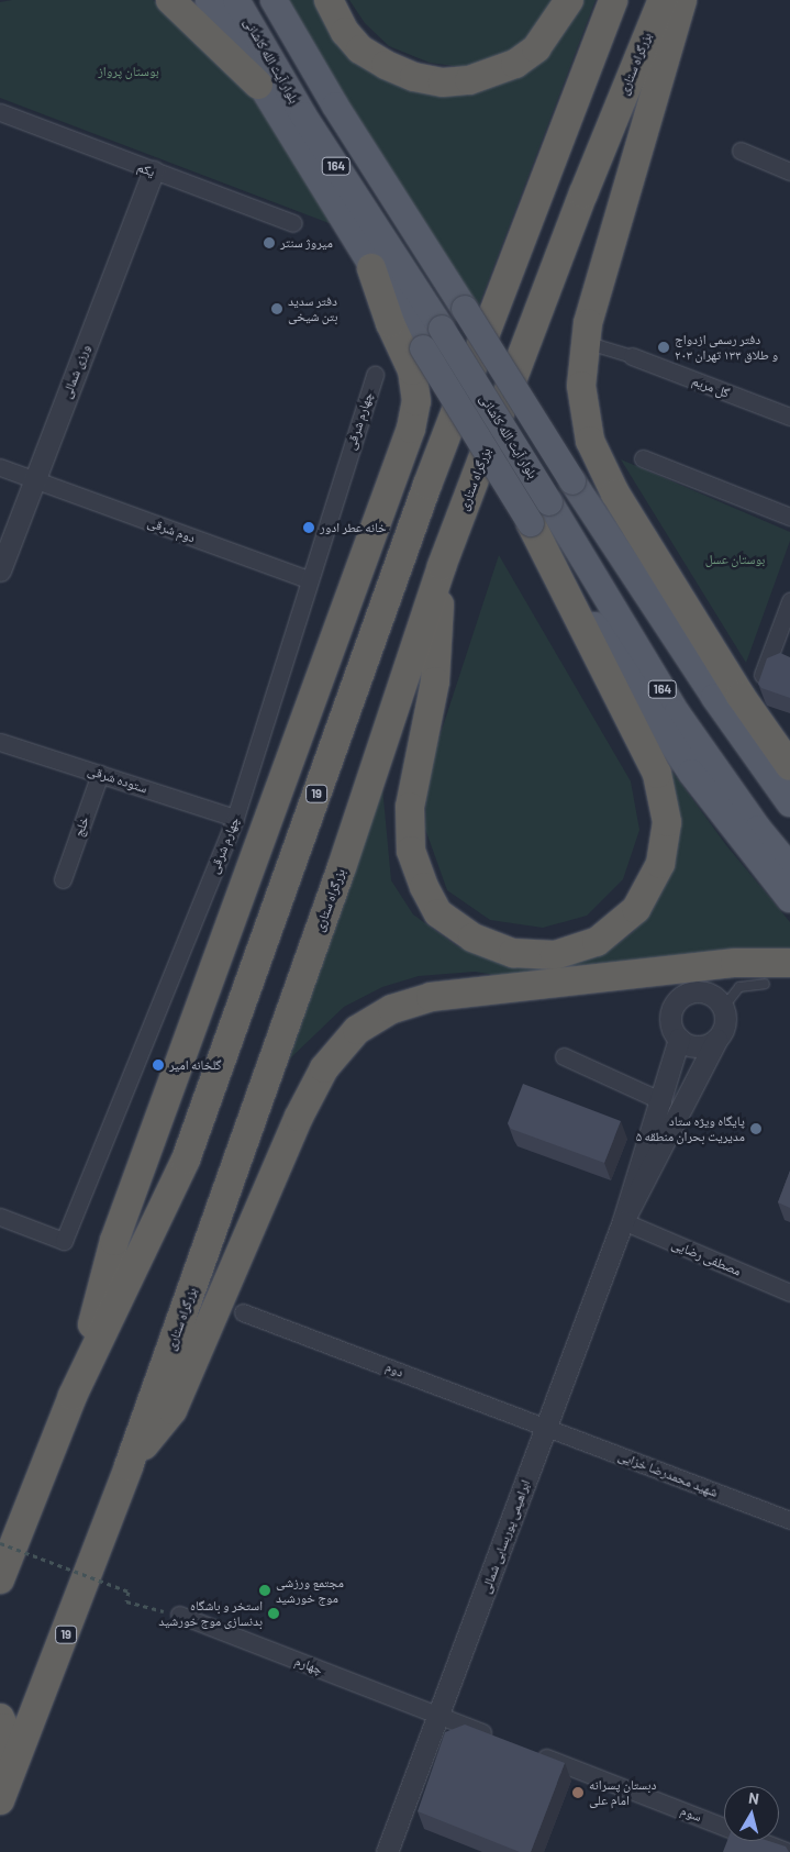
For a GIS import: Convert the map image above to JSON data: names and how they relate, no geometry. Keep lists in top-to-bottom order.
{
  "streets": {
    "highway": ["بزرگراه ستاری", "19"],
    "main road": ["بلوار آیت الله کاشانی", "164"],
    "street": [
      "یکم",
      "ورزی شمالی",
      "گل مریم",
      "چهارم شرقی",
      "دوم شرقی",
      "ستوده شرقی",
      "خلج",
      "مصطفی رضایی",
      "دوم",
      "شهید محمدرضا خزایی",
      "ابراهیمی پوربسابی شمالی",
      "چهارم",
      "سوم"
    ]
  },
  "crossings": [
    ["یکم", "ورزی شمالی"],
    ["ورزی شمالی", "دوم شرقی"],
    ["چهارم شرقی", "دوم شرقی"],
    ["چهارم شرقی", "ستوده شرقی"],
    ["ستوده شرقی", "خلج"],
    ["مصطفی رضایی", "ابراهیمی پوربسابی شمالی"],
    ["دوم", "شهید محمدرضا خزایی"],
    ["دوم", "ابراهیمی پوربسابی شمالی"],
    ["شهید محمدرضا خزایی", "ابراهیمی پوربسابی شمالی"],
    ["ابراهیمی پوربسابی شمالی", "چهارم"]
  ],
  "parks": ["بوستان پرواز", "بوستان عسل"],
  "places": [
    "میروژ سنتر",
    "دفتر سدید بتن شیخی",
    "دفتر رسمی ازدواج ۲۰۳ و طلاق ۱۳۳ تهران",
    "خانه عطر ادور",
    "گلخانه امیر",
    "پایگاه ویژه ستاد مدیریت بحران منطقه ۵",
    "مجتمع ورزشی موج خورشید",
    "استخر و باشگاه بدنسازی موج خورشید",
    "دبستان پسرانه امام علی"
  ],
  "north": "top"
}
